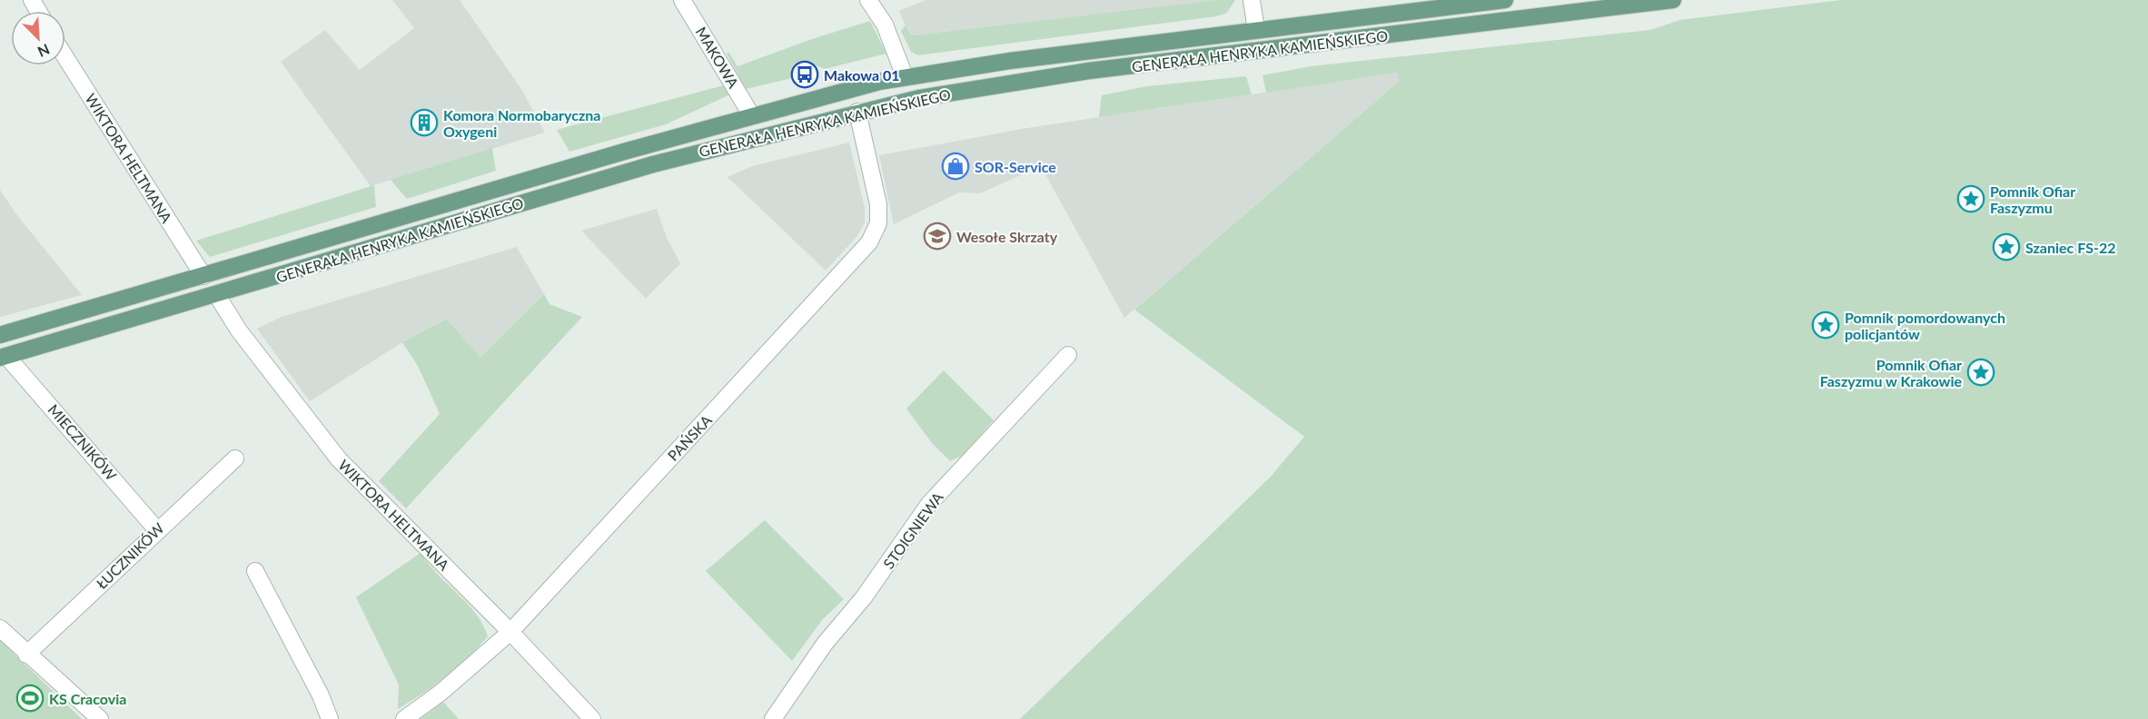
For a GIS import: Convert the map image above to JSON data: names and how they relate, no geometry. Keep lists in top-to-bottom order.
{
  "streets": {
    "main road": ["GENERAŁA HENRYKA KAMIEŃSKIEGO"],
    "street": [
      "MAKOWA",
      "WIKTORA HELTMANA",
      "PAŃSKA",
      "MIECZNIKÓW",
      "STOIGNIEWA",
      "ŁUCZNIKÓW"
    ]
  },
  "crossings": [
    ["GENERAŁA HENRYKA KAMIEŃSKIEGO", "MAKOWA"],
    ["GENERAŁA HENRYKA KAMIEŃSKIEGO", "WIKTORA HELTMANA"],
    ["GENERAŁA HENRYKA KAMIEŃSKIEGO", "PAŃSKA"],
    ["GENERAŁA HENRYKA KAMIEŃSKIEGO", "MIECZNIKÓW"],
    ["WIKTORA HELTMANA", "PAŃSKA"],
    ["MIECZNIKÓW", "ŁUCZNIKÓW"]
  ],
  "places": {
    "bus stop": ["Makowa 01"],
    "building": ["Komora Normobaryczna Oxygeni"],
    "shop": ["SOR-Service"],
    "place": [
      "Pomnik Ofiar Faszyzmu",
      "Szaniec FS-22",
      "Pomnik pomordowanych policjantów",
      "Pomnik Ofiar Faszyzmu w Krakowie"
    ],
    "school or university": ["Wesołe Skrzaty"],
    "sports": ["KS Cracovia"]
  },
  "north": "bottom right"
}
